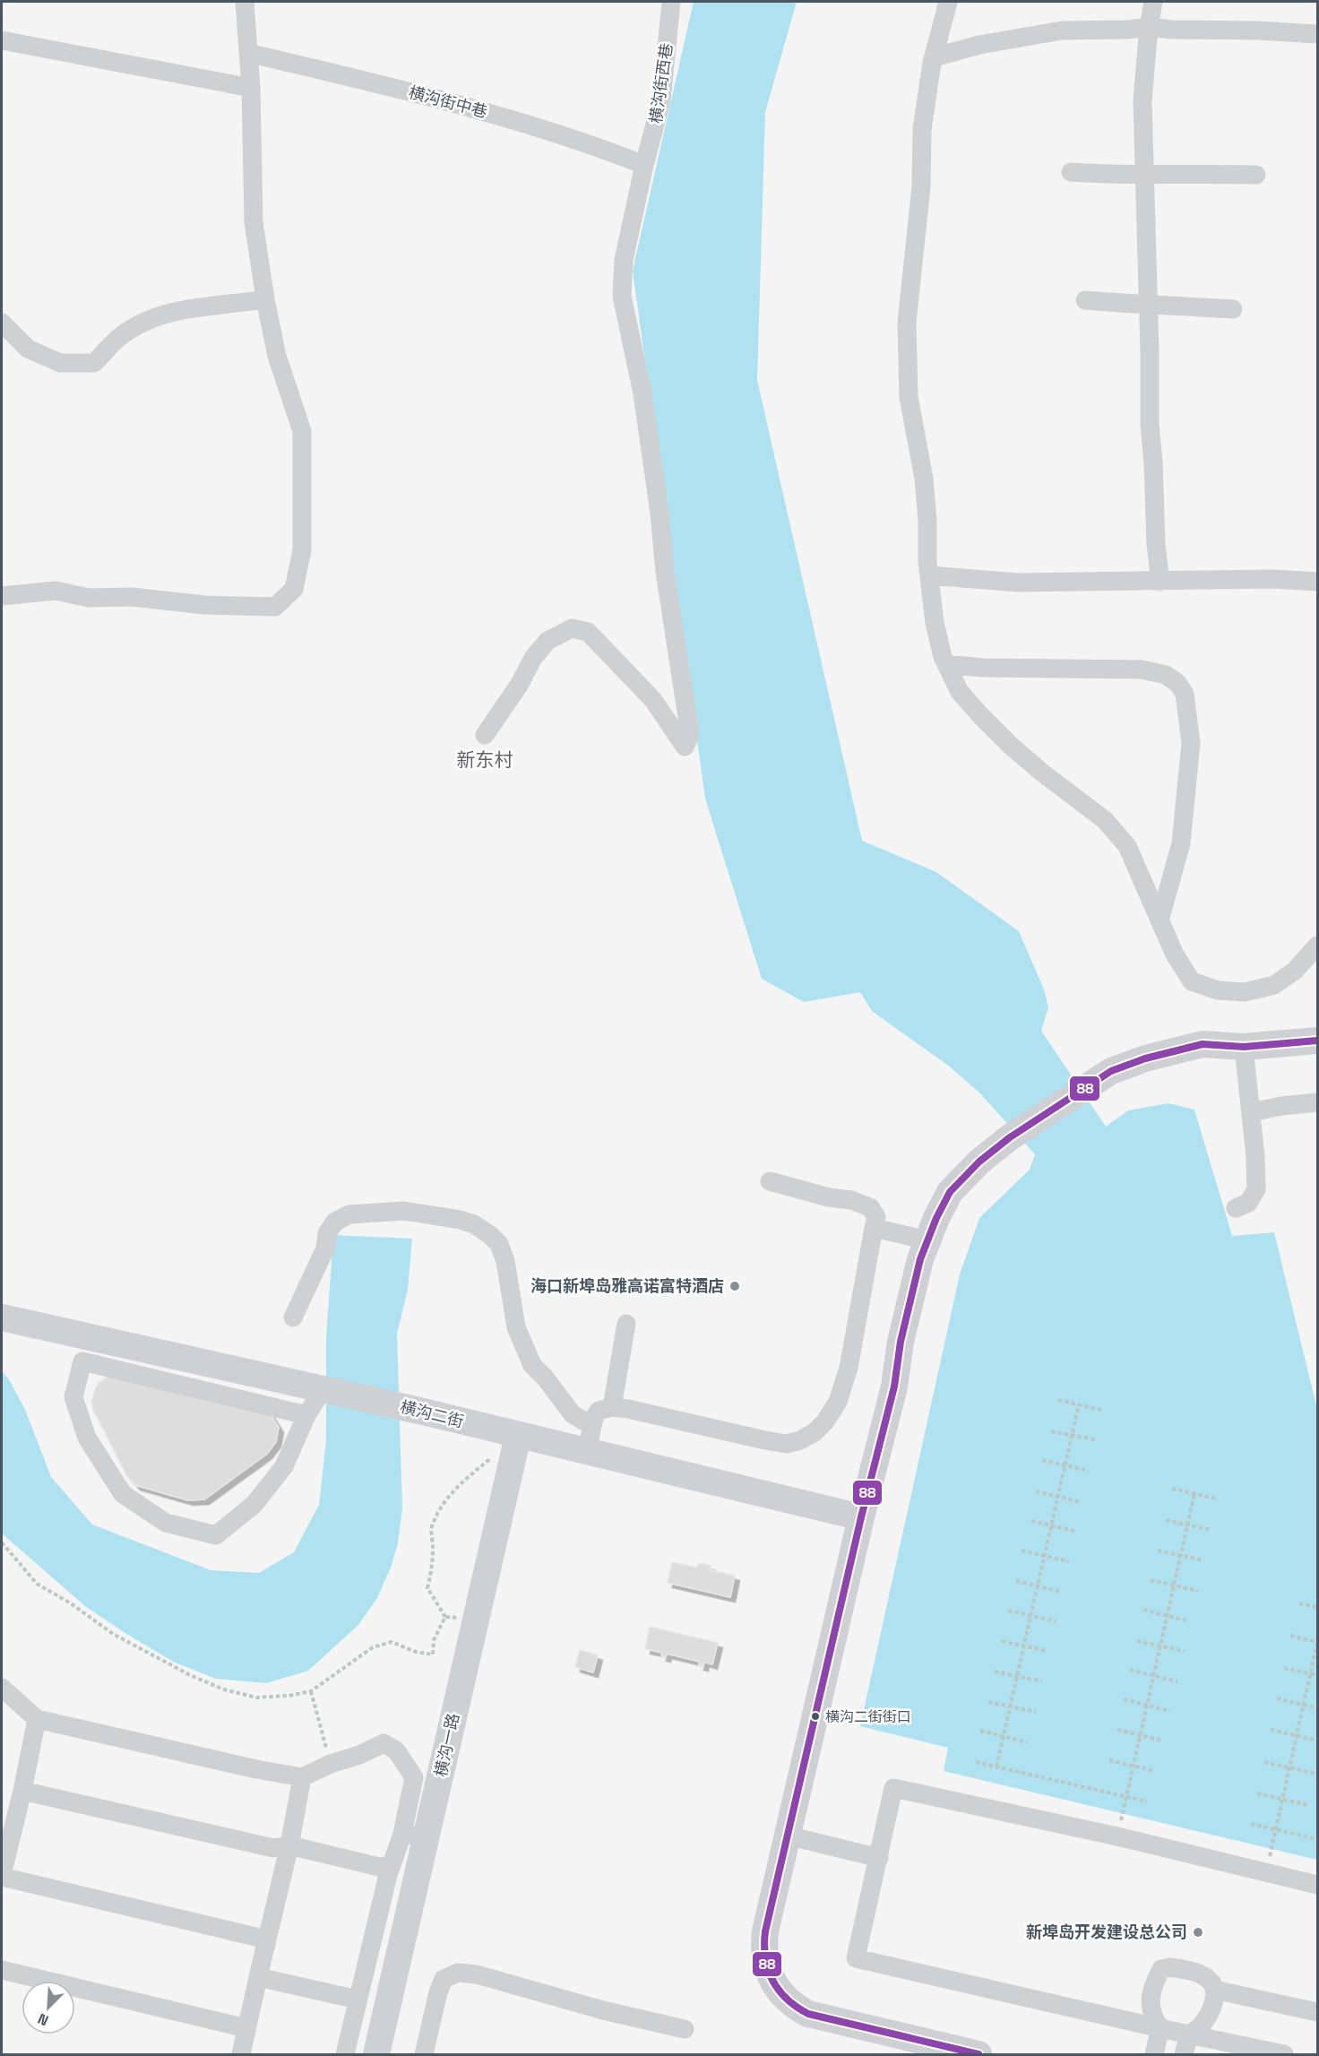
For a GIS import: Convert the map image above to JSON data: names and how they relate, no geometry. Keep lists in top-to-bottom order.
{
  "streets": {
    "street": [
      "横沟街西巷",
      "横沟街中巷",
      "横沟二街",
      "横沟一路"
    ]
  },
  "crossings": [
    ["横沟街西巷", "横沟街中巷"],
    ["横沟二街", "横沟一路"]
  ],
  "districts": ["新东村"],
  "places": ["海口新埠岛雅高诺富特酒店", "横沟二街街口", "新埠岛开发建设总公司"],
  "lines": ["transit line 88"],
  "north": "bottom left"
}
